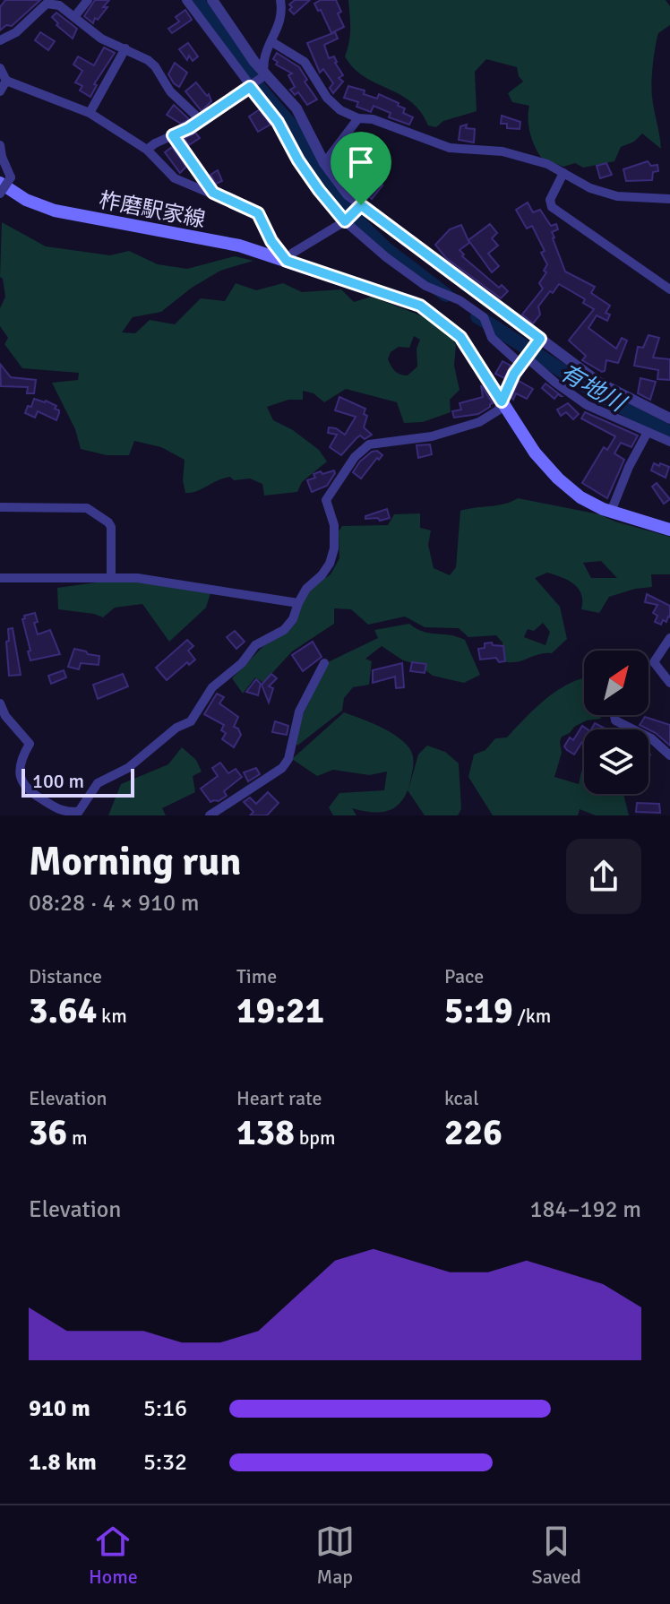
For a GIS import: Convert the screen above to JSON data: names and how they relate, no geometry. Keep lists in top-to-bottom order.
{
  "streets": {
    "main road": ["柞磨駅家線"]
  },
  "water": ["有地川"],
  "scale_bar": "100 m",
  "north": "top right",
  "page": {
    "scale": "100 m",
    "heading": ["Morning run", "08:28 · 4 × 910 m"],
    "stats": [
      ["Distance", "3.64 km"],
      ["Time", "19:21"],
      ["Pace", "5:19 /km"],
      ["Elevation", "36 m"],
      ["Heart rate", "138 bpm"],
      ["kcal", "226"]
    ],
    "chart": ["Elevation", "184–192 m"],
    "list": [
      {
        "name": "910 m",
        "note": "5:16"
      },
      {
        "name": "1.8 km",
        "note": "5:32"
      }
    ],
    "tabs": ["Home", "Map", "Saved"]
  }
}
